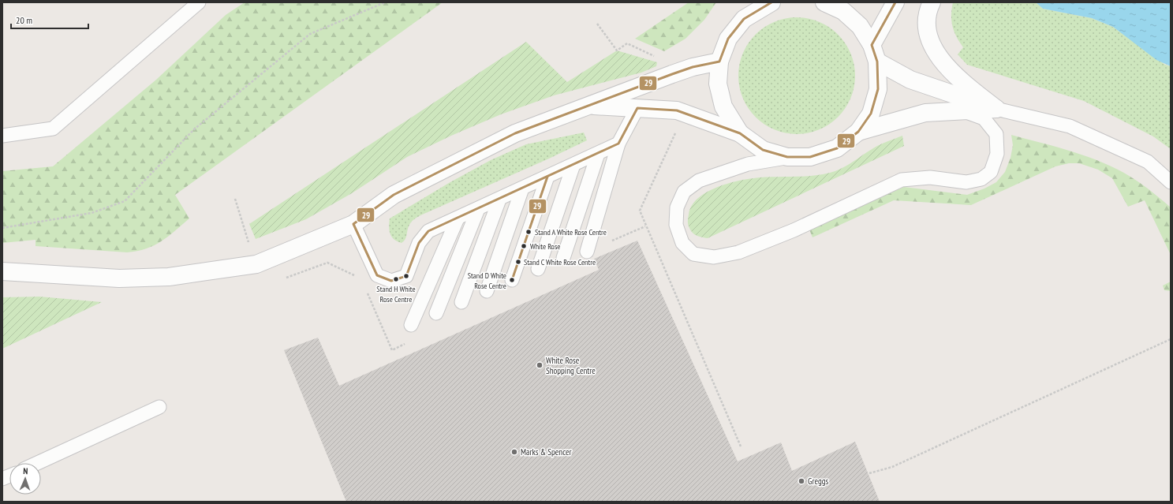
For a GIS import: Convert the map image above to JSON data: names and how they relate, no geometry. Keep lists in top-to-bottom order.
{
  "places": [
    "Stand A White Rose Centre",
    "White Rose",
    "Stand C White Rose Centre",
    "Stand H White Rose Centre",
    "Stand D White Rose Centre",
    "White Rose Shopping Centre",
    "Marks & Spencer",
    "Greggs"
  ],
  "lines": ["transit line 29"],
  "scale_bar": "20 m",
  "north": "top"
}
